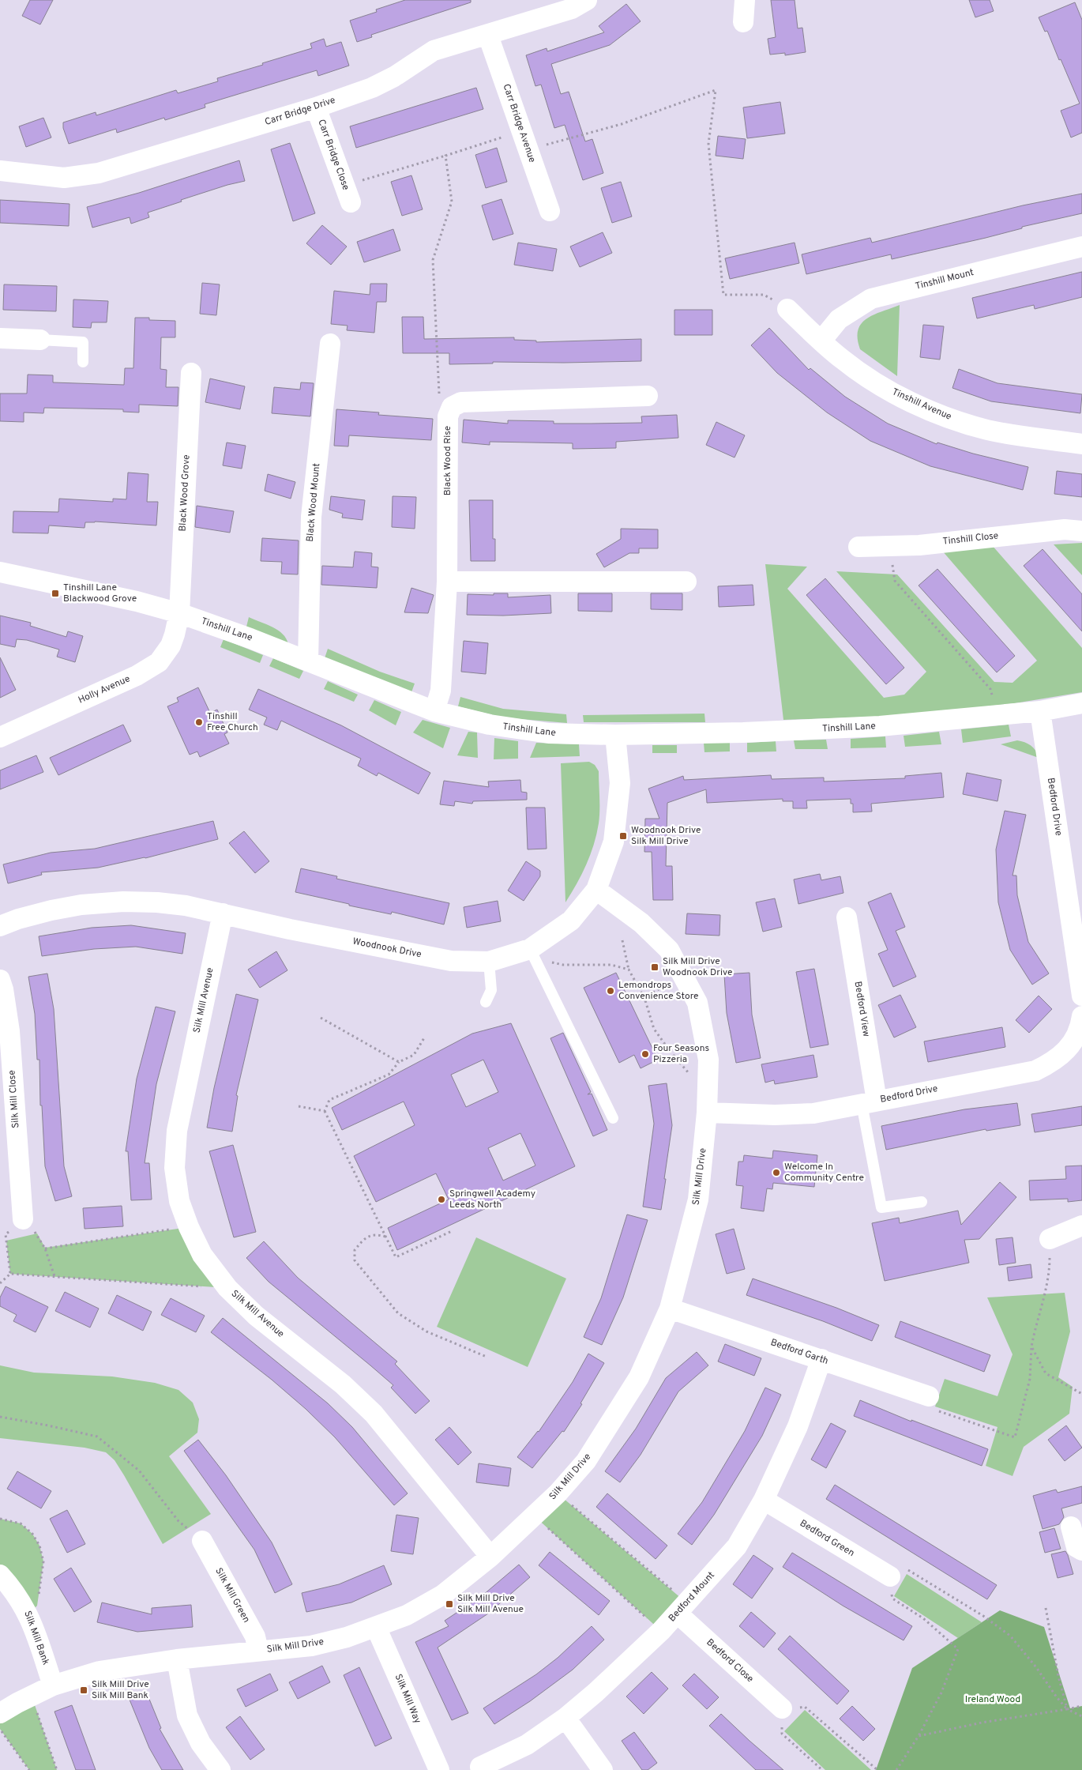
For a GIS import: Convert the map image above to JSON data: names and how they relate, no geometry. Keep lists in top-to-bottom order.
{
  "streets": {
    "street": [
      "Carr Bridge Drive",
      "Carr Bridge Avenue",
      "Carr Bridge Close",
      "Tinshill Mount",
      "Tinshill Avenue",
      "Black Wood Rise",
      "Black Wood Grove",
      "Black Wood Mount",
      "Tinshill Close",
      "Tinshill Lane",
      "Holly Avenue",
      "Bedford Drive",
      "Woodnook Drive",
      "Silk Mill Avenue",
      "Bedford View",
      "Silk Mill Close",
      "Silk Mill Drive",
      "Bedford Garth",
      "Bedford Green",
      "Silk Mill Green",
      "Bedford Mount",
      "Silk Mill Bank",
      "Bedford Close",
      "Silk Mill Way"
    ]
  },
  "crossings": [
    ["Carr Bridge Drive", "Carr Bridge Avenue"],
    ["Carr Bridge Drive", "Carr Bridge Close"],
    ["Tinshill Mount", "Tinshill Avenue"],
    ["Black Wood Rise", "Tinshill Lane"],
    ["Black Wood Grove", "Tinshill Lane"],
    ["Black Wood Grove", "Holly Avenue"],
    ["Black Wood Mount", "Tinshill Lane"],
    ["Tinshill Lane", "Holly Avenue"],
    ["Tinshill Lane", "Bedford Drive"],
    ["Tinshill Lane", "Woodnook Drive"],
    ["Bedford Drive", "Bedford View"],
    ["Bedford Drive", "Silk Mill Drive"],
    ["Woodnook Drive", "Silk Mill Avenue"],
    ["Woodnook Drive", "Silk Mill Drive"],
    ["Silk Mill Avenue", "Silk Mill Drive"],
    ["Silk Mill Drive", "Bedford Garth"],
    ["Silk Mill Drive", "Silk Mill Green"],
    ["Silk Mill Drive", "Silk Mill Bank"],
    ["Silk Mill Drive", "Silk Mill Way"],
    ["Bedford Garth", "Bedford Mount"],
    ["Bedford Green", "Bedford Mount"],
    ["Bedford Mount", "Bedford Close"]
  ],
  "parks": ["Ireland Wood"],
  "places": {
    "transit": [
      "Tinshill Lane Blackwood Grove",
      "Woodnook Drive Silk Mill Drive",
      "Silk Mill Drive Woodnook Drive",
      "Silk Mill Drive Silk Mill Avenue",
      "Silk Mill Drive Silk Mill Bank"
    ],
    "other": [
      "Tinshill Free Church",
      "Lemondrops Convenience Store",
      "Four Seasons Pizzeria",
      "Welcome In Community Centre",
      "Springwell Academy Leeds North"
    ]
  }
}
